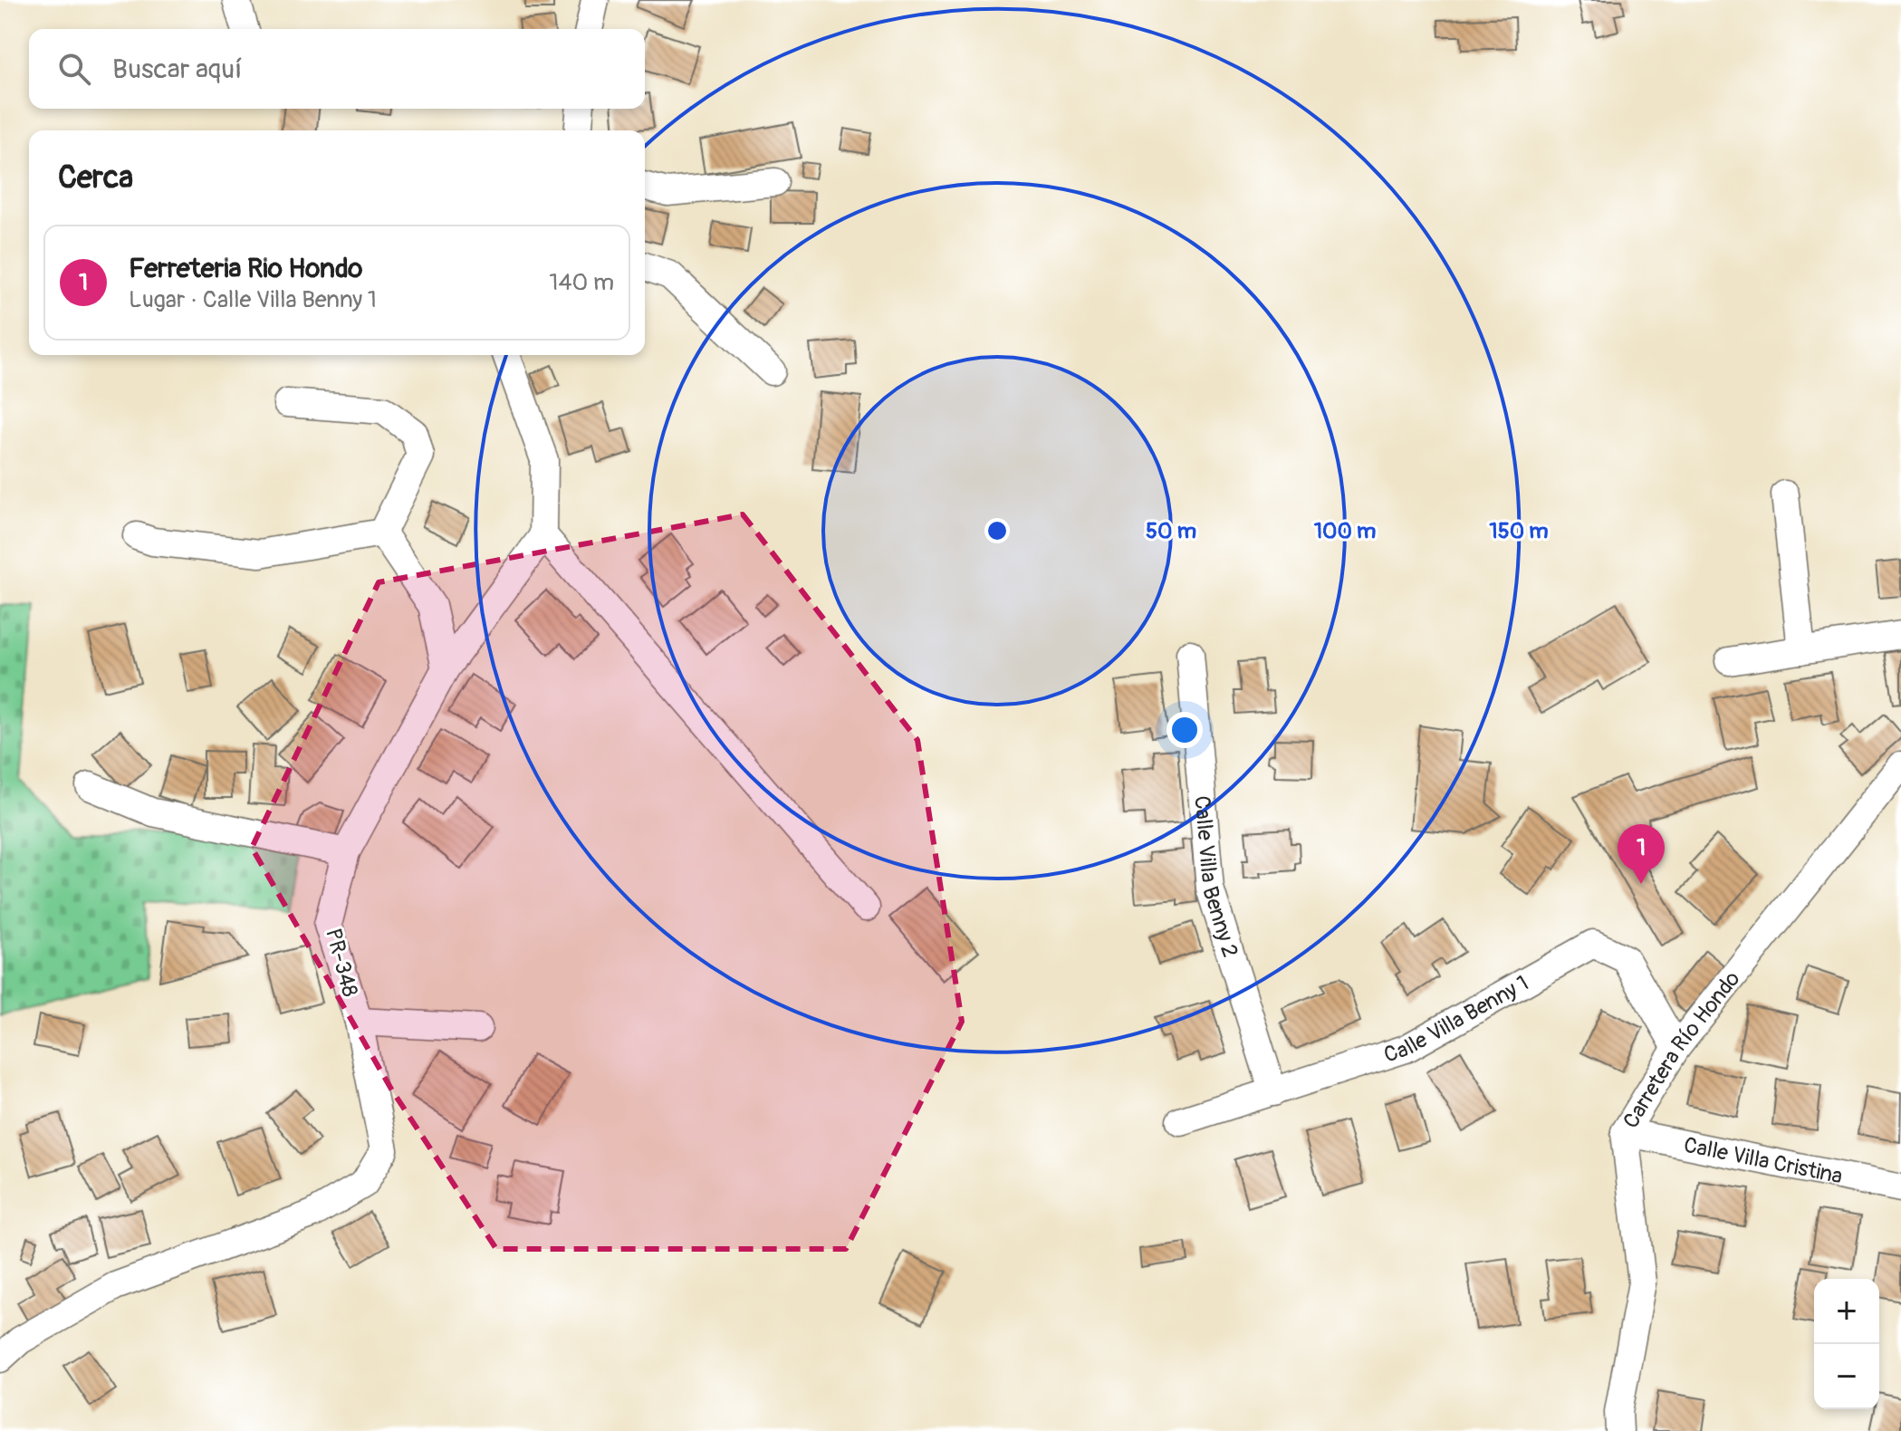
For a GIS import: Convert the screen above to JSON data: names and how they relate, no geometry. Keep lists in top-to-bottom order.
{
  "streets": {
    "street": [
      "Calle Villa Benny 2",
      "PR-348",
      "Calle Villa Benny 1",
      "Carretera Río Hondo",
      "Calle Villa Cristina"
    ]
  },
  "crossings": [
    ["Calle Villa Benny 2", "Calle Villa Benny 1"],
    ["Calle Villa Benny 1", "Carretera Río Hondo"],
    ["Carretera Río Hondo", "Calle Villa Cristina"]
  ],
  "page": {
    "search": "Buscar aquí",
    "heading": "Cerca",
    "list": [
      {
        "mark": "1",
        "name": "Ferreteria Rio Hondo",
        "note": "Lugar · Calle Villa Benny 1",
        "value": "140 m"
      }
    ],
    "pins": "1",
    "map_buttons": ["+", "−"]
  },
  "rings": ["50 m", "100 m", "150 m"]
}
